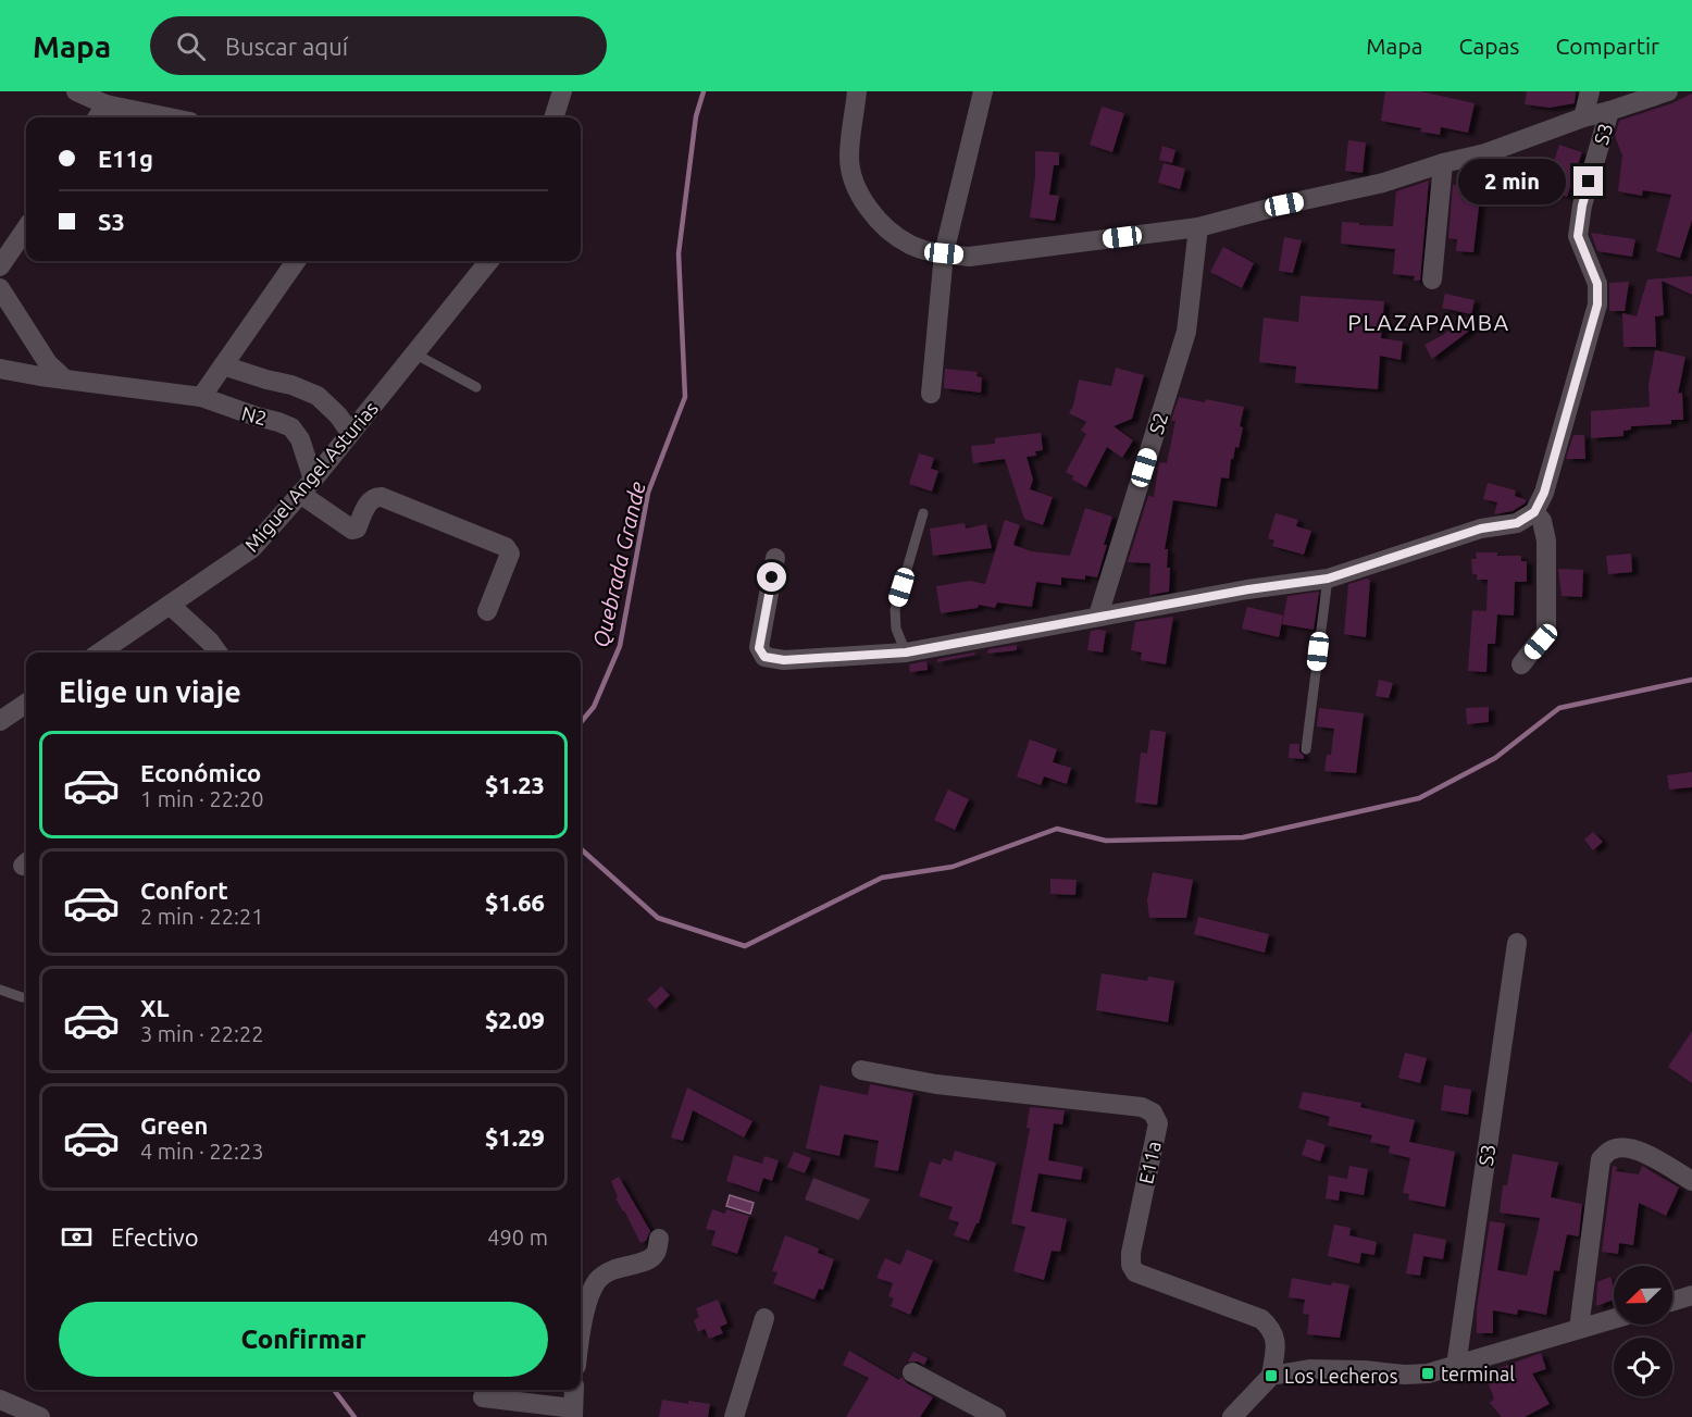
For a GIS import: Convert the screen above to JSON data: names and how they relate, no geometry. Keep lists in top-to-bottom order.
{
  "streets": {
    "street": [
      "S3",
      "N2",
      "S2",
      "Miguel Angel Asturias",
      "E11a"
    ]
  },
  "crossings": [
    ["N2", "Miguel Angel Asturias"]
  ],
  "districts": ["PLAZAPAMBA"],
  "water": ["Quebrada Grande"],
  "places": {
    "transit": ["terminal", "Los Lecheros"]
  },
  "north": "bottom left",
  "page": {
    "header": "Mapa",
    "search": "Buscar aquí",
    "nav": ["Mapa", "Capas", "Compartir"],
    "banner": ["E11g", "S3"],
    "bubble": "2 min",
    "heading": "Elige un viaje",
    "list": [
      {
        "name": "Económico",
        "note": "1 min · 22:20",
        "value": "$1.23"
      },
      {
        "name": "Confort",
        "note": "2 min · 22:21",
        "value": "$1.66"
      },
      {
        "name": "XL",
        "note": "3 min · 22:22",
        "value": "$2.09"
      },
      {
        "name": "Green",
        "note": "4 min · 22:23",
        "value": "$1.29"
      }
    ],
    "pay": ["Efectivo", "490 m"],
    "buttons": "Confirmar"
  }
}
